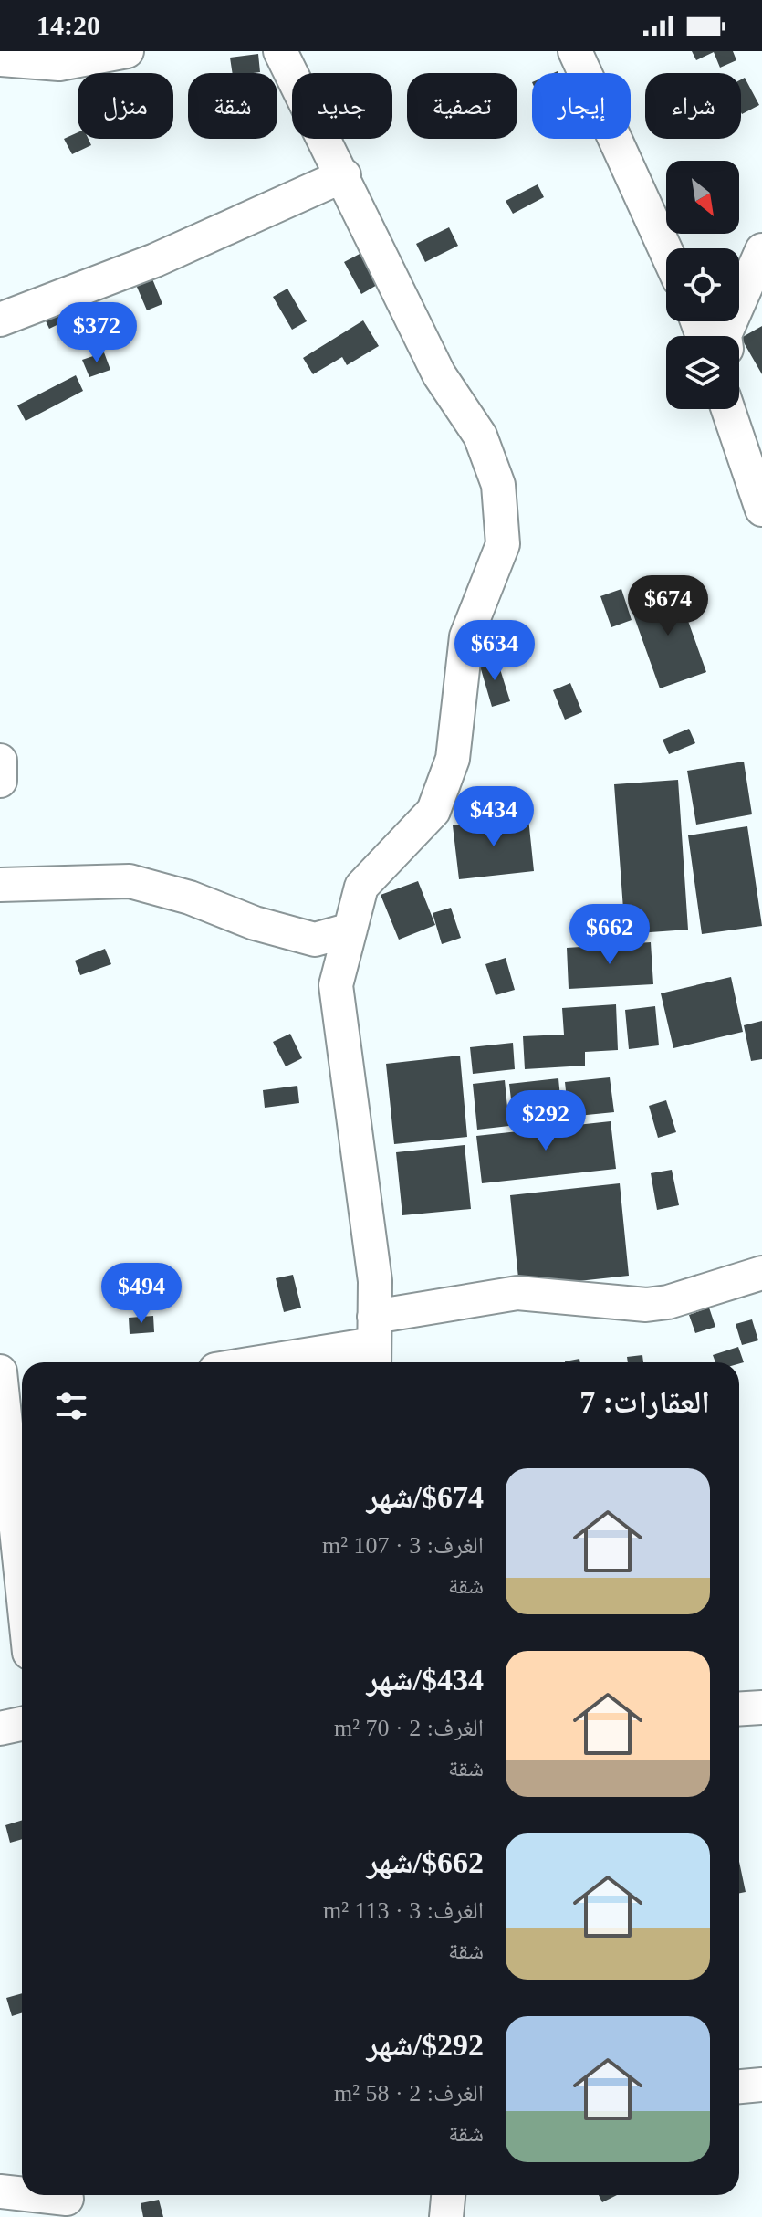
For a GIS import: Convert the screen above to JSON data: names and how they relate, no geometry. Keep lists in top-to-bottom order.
{
  "north": "bottom right",
  "page": {
    "status": "14:20",
    "chip": [
      "شراء",
      "إيجار",
      "تصفية",
      "جديد",
      "شقة",
      "منزل"
    ],
    "price": [
      "$372",
      "$674",
      "$634",
      "$434",
      "$662",
      "$292",
      "$494"
    ],
    "heading": "العقارات: 7",
    "list": [
      {
        "name": "$674/شهر",
        "note": "الغرف: 3 · 107 m² · شقة"
      },
      {
        "name": "$434/شهر",
        "note": "الغرف: 2 · 70 m² · شقة"
      },
      {
        "name": "$662/شهر",
        "note": "الغرف: 3 · 113 m² · شقة"
      },
      {
        "name": "$292/شهر",
        "note": "الغرف: 2 · 58 m² · شقة"
      }
    ]
  }
}
